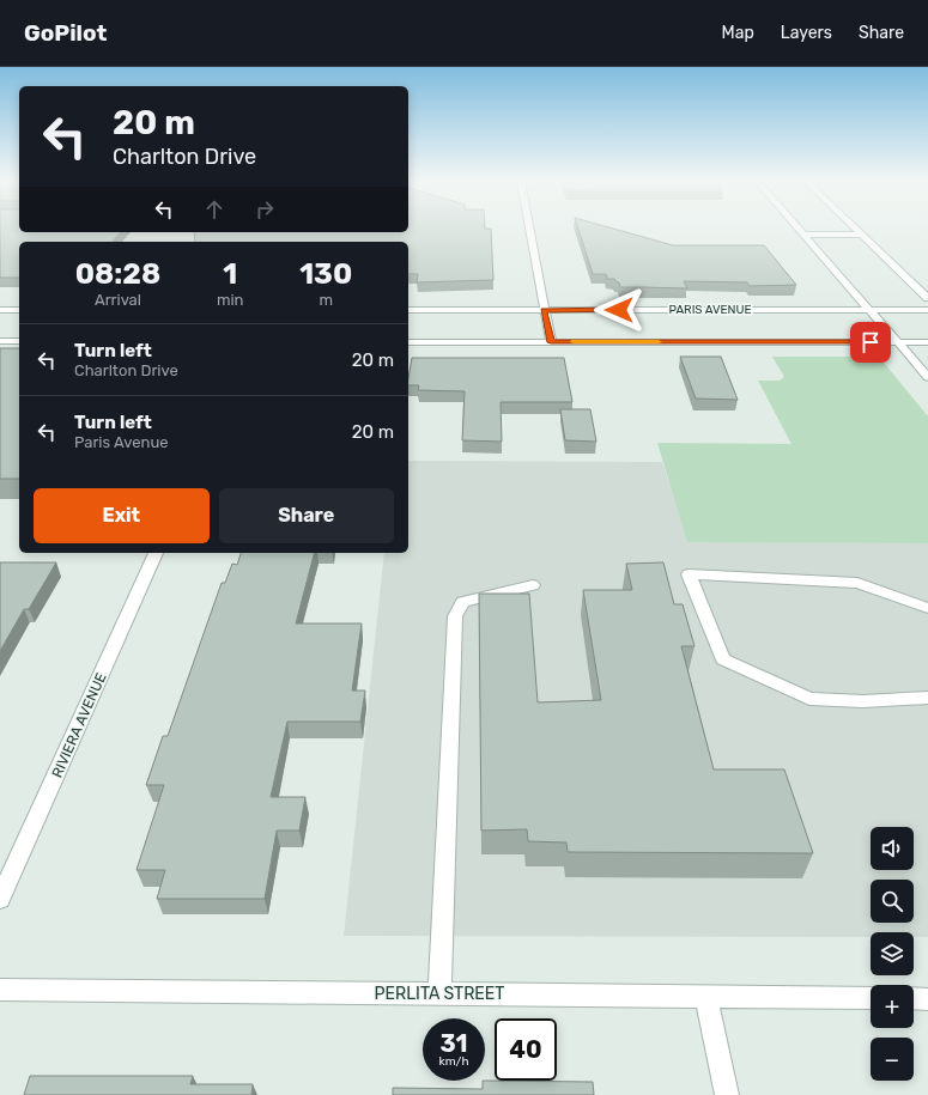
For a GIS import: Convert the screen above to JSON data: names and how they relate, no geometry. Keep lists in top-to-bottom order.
{
  "streets": {
    "street": ["PARIS AVENUE", "RIVIERA AVENUE", "PERLITA STREET"]
  },
  "page": {
    "header": "GoPilot",
    "nav": ["Map", "Layers", "Share"],
    "turn": ["20 m", "Charlton Drive"],
    "eta": [
      "08:28",
      "Arrival",
      "1",
      "min",
      "130",
      "m"
    ],
    "list": [
      {
        "name": "Turn left",
        "note": "Charlton Drive",
        "value": "20 m"
      },
      {
        "name": "Turn left",
        "note": "Paris Avenue",
        "value": "20 m"
      }
    ],
    "buttons": ["Exit", "Share"],
    "map_buttons": ["+", "−"],
    "speed": "31 km/h",
    "limit": "40"
  }
}
